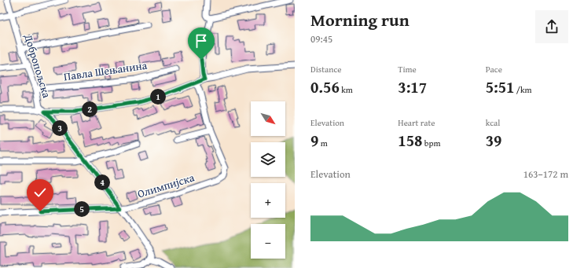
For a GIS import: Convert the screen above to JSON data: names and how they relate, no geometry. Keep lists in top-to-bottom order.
{
  "streets": {
    "street": ["Добропољска", "Павла Шењанина", "Олимпијска"]
  },
  "crossings": [
    ["Добропољска", "Павла Шењанина"],
    ["Добропољска", "Олимпијска"]
  ],
  "north": "bottom right",
  "page": {
    "heading": ["Morning run", "09:45"],
    "stats": [
      ["Distance", "0.56 km"],
      ["Time", "3:17"],
      ["Pace", "5:51 /km"],
      ["Elevation", "9 m"],
      ["Heart rate", "158 bpm"],
      ["kcal", "39"]
    ],
    "pins": [
      "1",
      "2",
      "3",
      "4",
      "5"
    ],
    "map_buttons": ["+", "−"],
    "chart": ["Elevation", "163–172 m"]
  }
}
